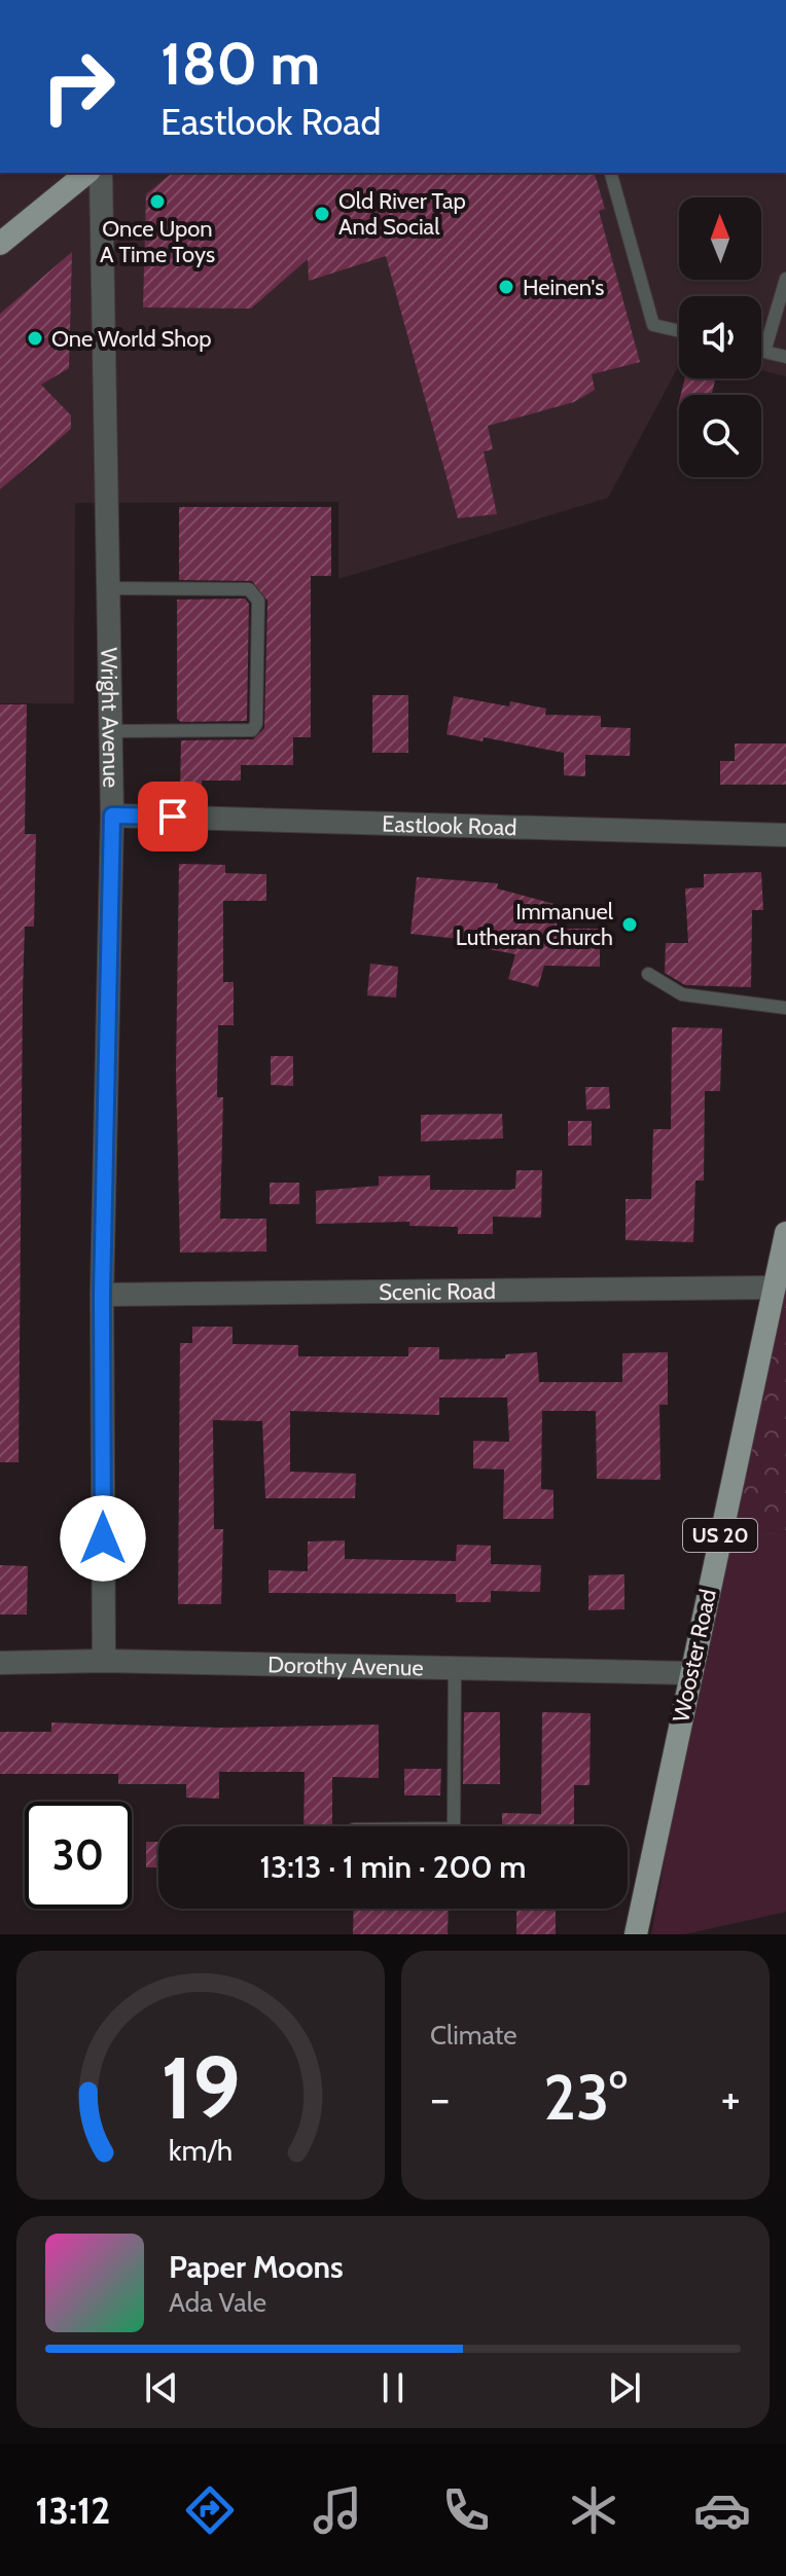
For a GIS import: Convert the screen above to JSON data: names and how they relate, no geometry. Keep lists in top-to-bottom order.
{
  "streets": {
    "main road": ["US 20", "Wooster Road"],
    "street": [
      "Wright Avenue",
      "Eastlook Road",
      "Scenic Road",
      "Dorothy Avenue"
    ]
  },
  "crossings": [
    ["Wright Avenue", "Eastlook Road"],
    ["Wright Avenue", "Scenic Road"],
    ["Wright Avenue", "Dorothy Avenue"],
    ["Scenic Road", "Wooster Road"],
    ["Wooster Road", "Dorothy Avenue"]
  ],
  "places": [
    "Once Upon A Time Toys",
    "Old River Tap And Social",
    "Heinen's",
    "One World Shop",
    "Immanuel Lutheran Church"
  ],
  "north": "top",
  "page": {
    "turn": ["180 m", "Eastlook Road"],
    "limit": "30",
    "trip": "13:13 · 1 min · 200 m",
    "tile": "Climate",
    "heat": ["−", "23°", "+"],
    "song": ["Paper Moons", "Ada Vale"],
    "tabs": "13:12",
    "gauge": ["19", "km/h"]
  }
}
